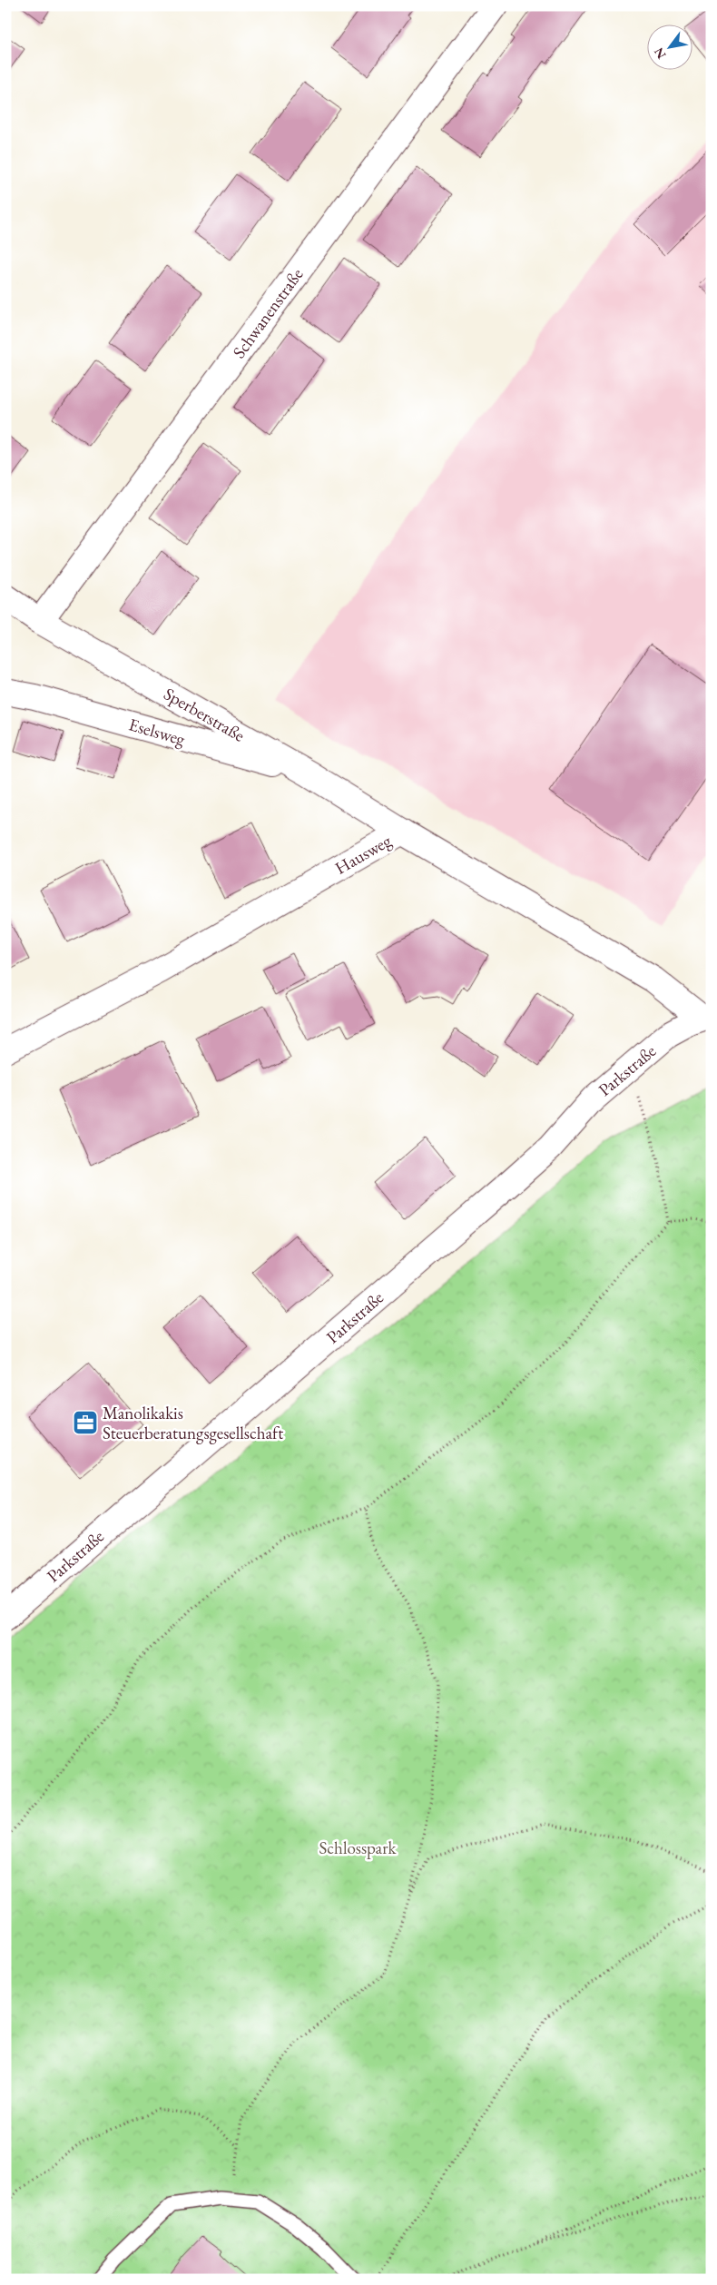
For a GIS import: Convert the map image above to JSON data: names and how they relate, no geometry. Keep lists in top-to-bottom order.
{
  "streets": {
    "street": [
      "Schwanenstraße",
      "Sperberstraße",
      "Eselsweg",
      "Hausweg",
      "Parkstraße"
    ]
  },
  "crossings": [
    ["Schwanenstraße", "Sperberstraße"],
    ["Sperberstraße", "Eselsweg"],
    ["Sperberstraße", "Hausweg"],
    ["Hausweg", "Parkstraße"]
  ],
  "parks": ["Schlosspark"],
  "places": {
    "office": ["Manolikakis Steuerberatungsgesellschaft"]
  },
  "north": "bottom left"
}
